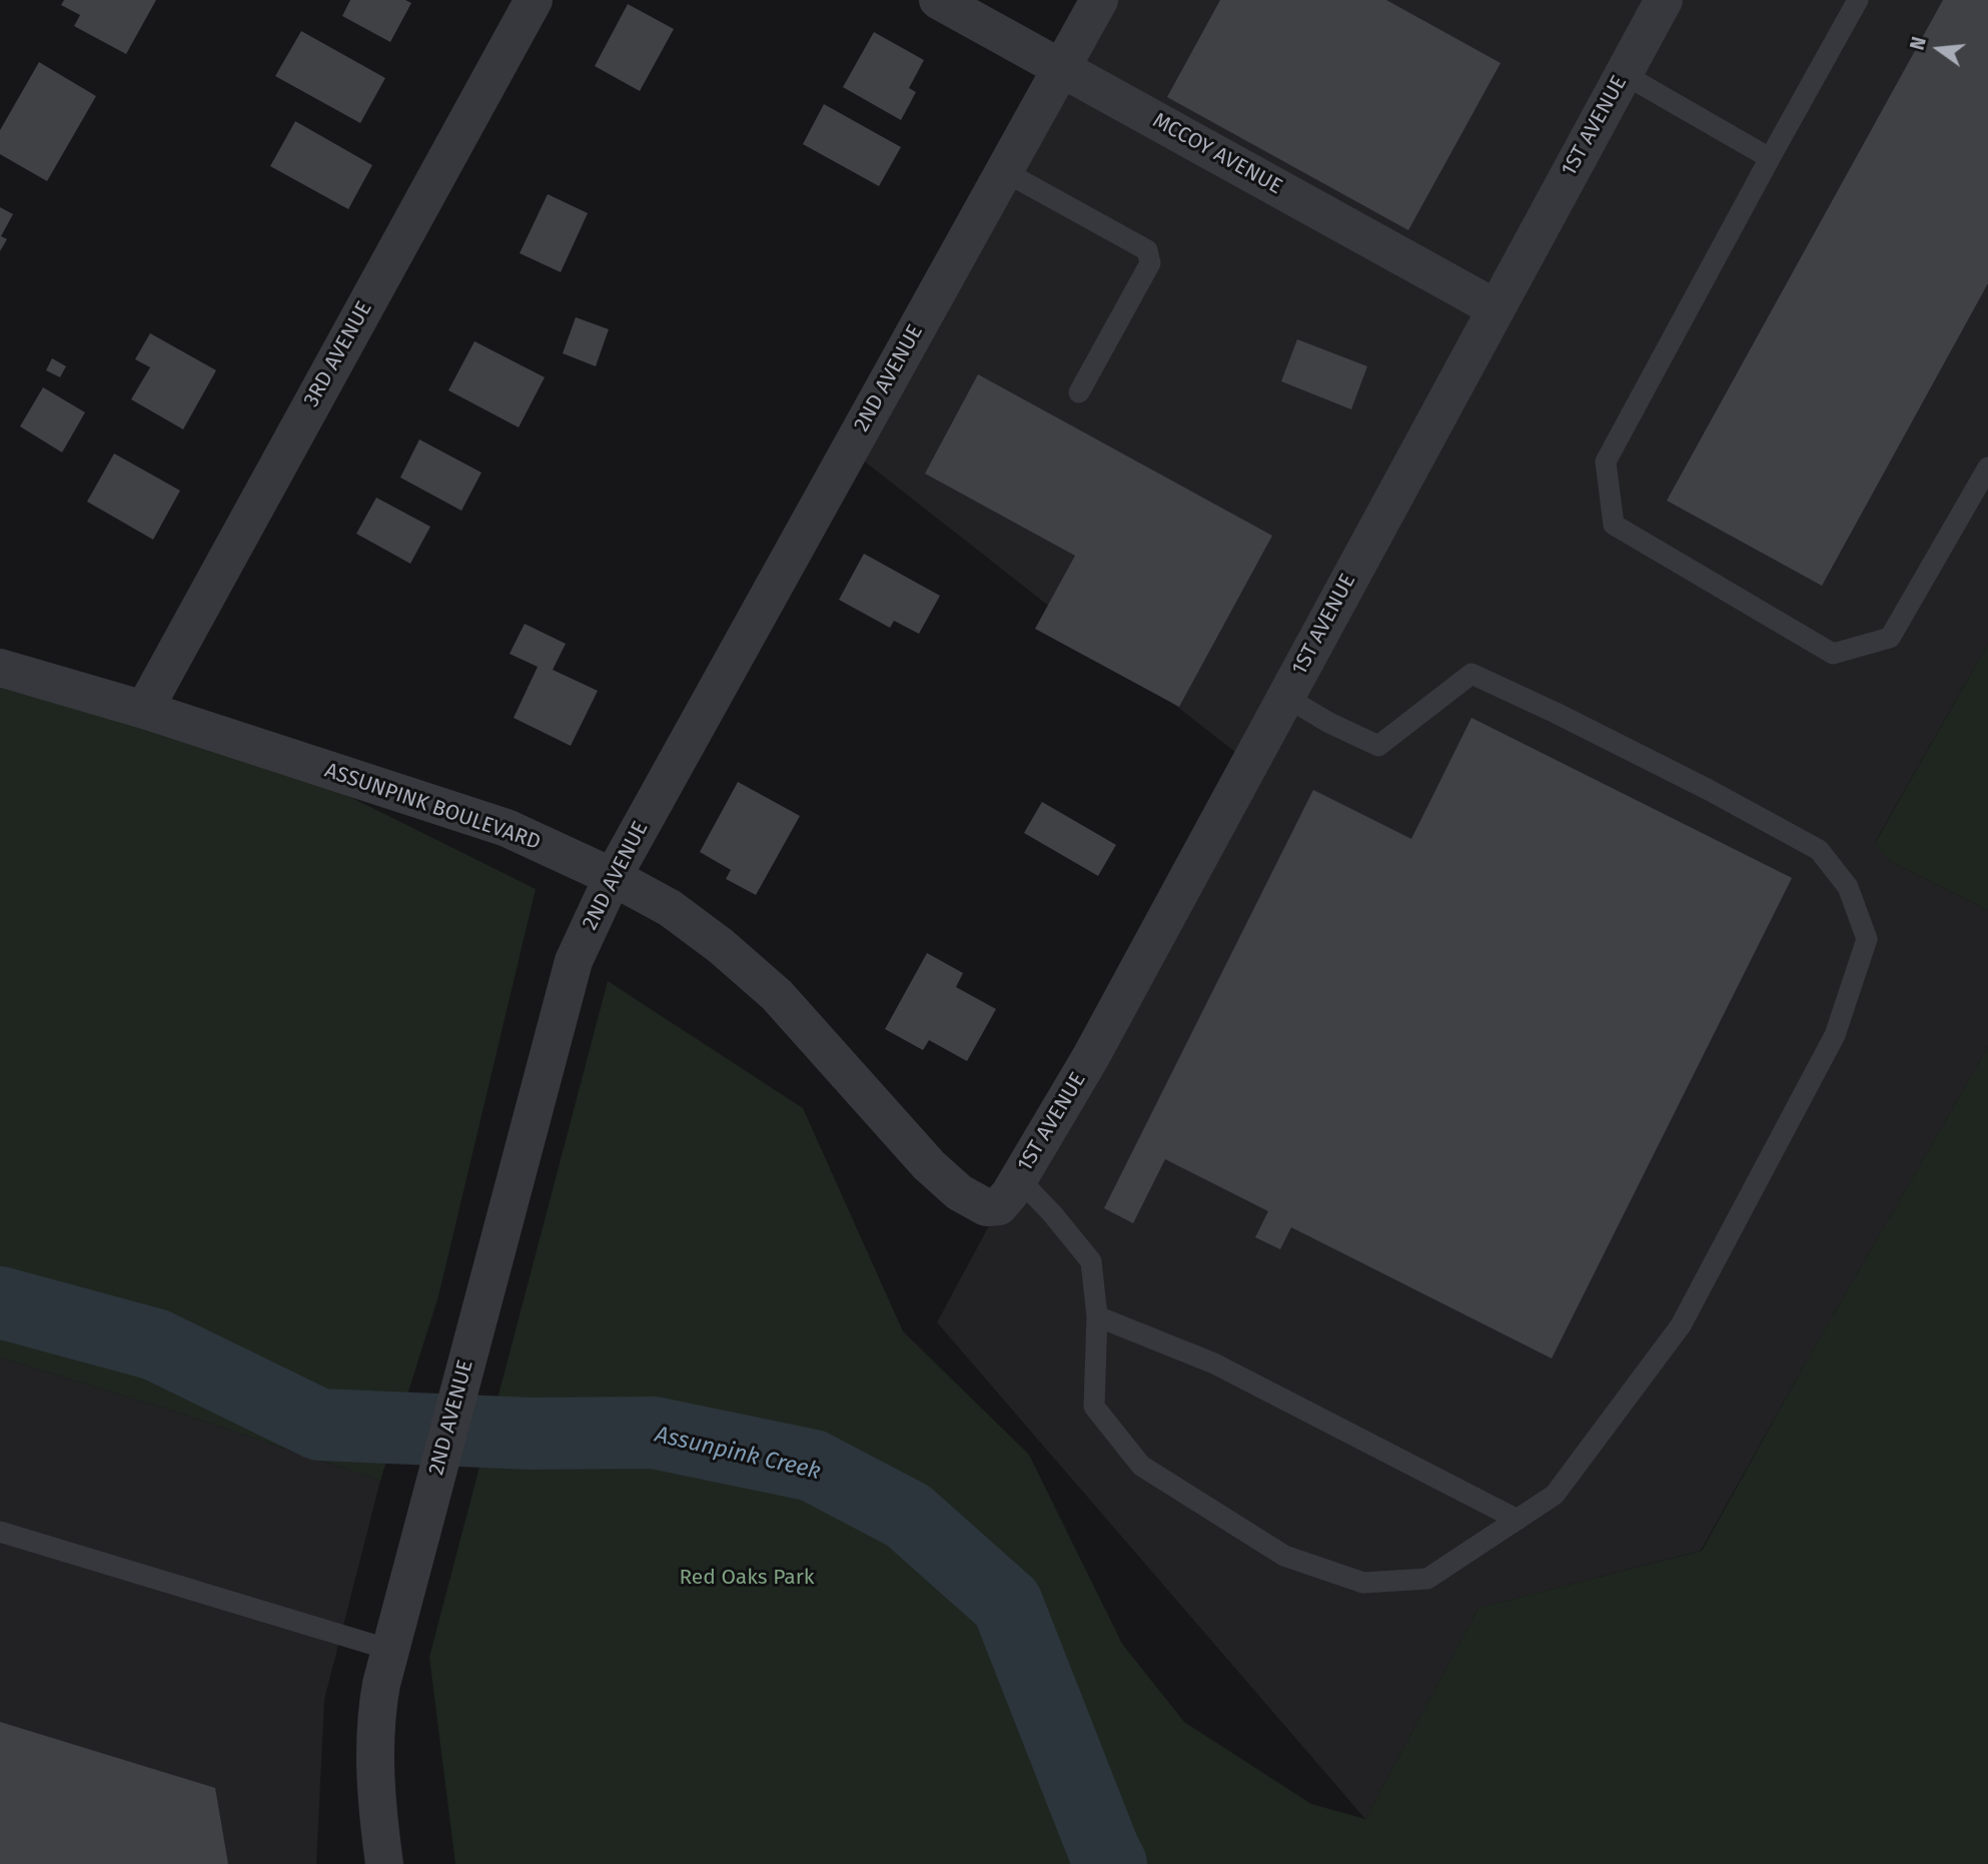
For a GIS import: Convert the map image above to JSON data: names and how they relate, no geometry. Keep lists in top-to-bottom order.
{
  "streets": {
    "street": [
      "1ST AVENUE",
      "MCCOY AVENUE",
      "3RD AVENUE",
      "2ND AVENUE",
      "ASSUNPINK BOULEVARD"
    ]
  },
  "crossings": [
    ["1ST AVENUE", "MCCOY AVENUE"],
    ["1ST AVENUE", "ASSUNPINK BOULEVARD"],
    ["MCCOY AVENUE", "2ND AVENUE"],
    ["3RD AVENUE", "ASSUNPINK BOULEVARD"],
    ["2ND AVENUE", "ASSUNPINK BOULEVARD"]
  ],
  "water": ["Assunpink Creek"],
  "parks": ["Red Oaks Park"],
  "north": "left"
}
